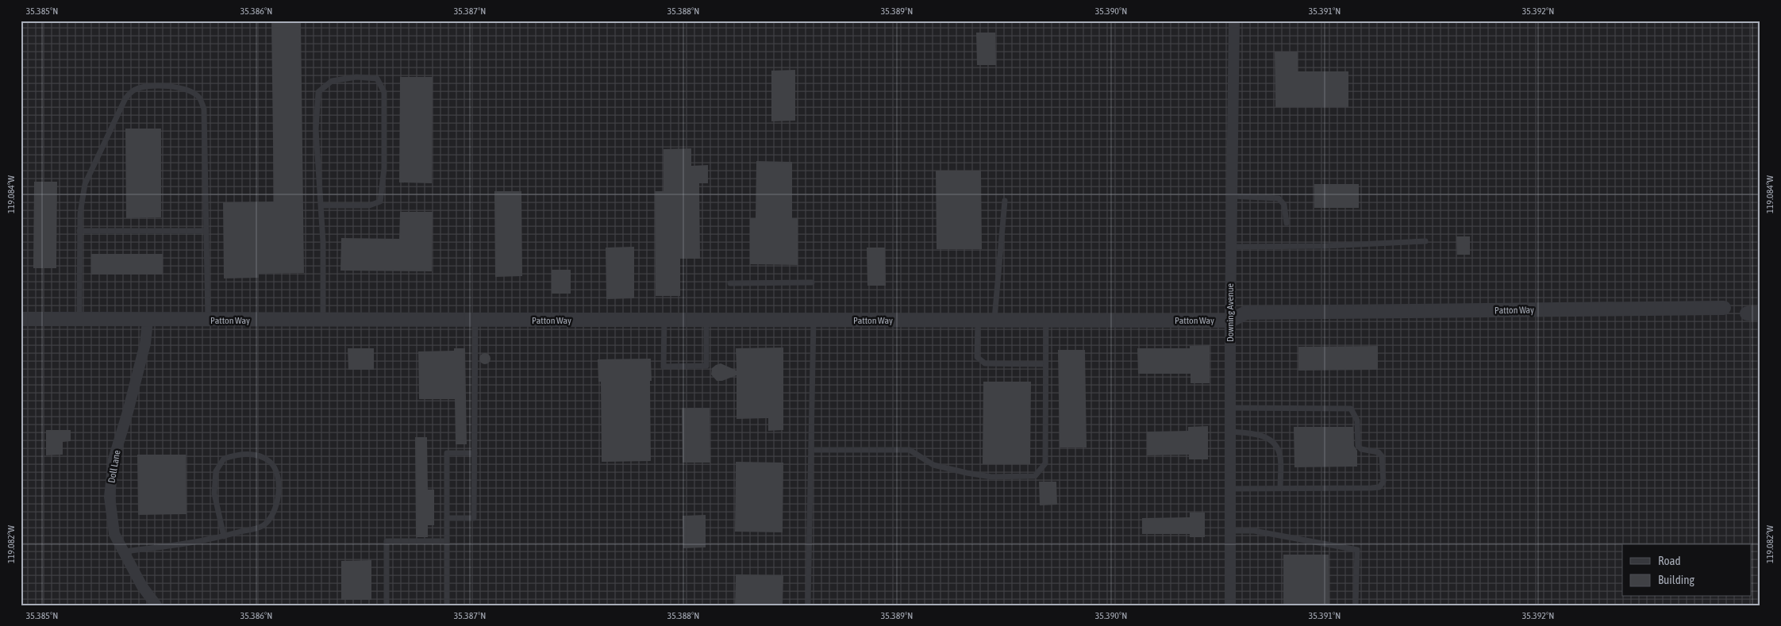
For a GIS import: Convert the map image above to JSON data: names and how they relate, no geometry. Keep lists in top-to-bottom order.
{
  "streets": {
    "street": ["Patton Way", "Downing Avenue", "Doll Lane"]
  },
  "crossings": [
    ["Patton Way", "Downing Avenue"],
    ["Patton Way", "Doll Lane"]
  ],
  "legend": ["Road", "Building"],
  "coordinates": [
    "35.385°N",
    "35.386°N",
    "35.387°N",
    "35.388°N",
    "35.389°N",
    "35.390°N",
    "35.391°N",
    "35.392°N",
    "119.084°W",
    "119.082°W"
  ]
}
